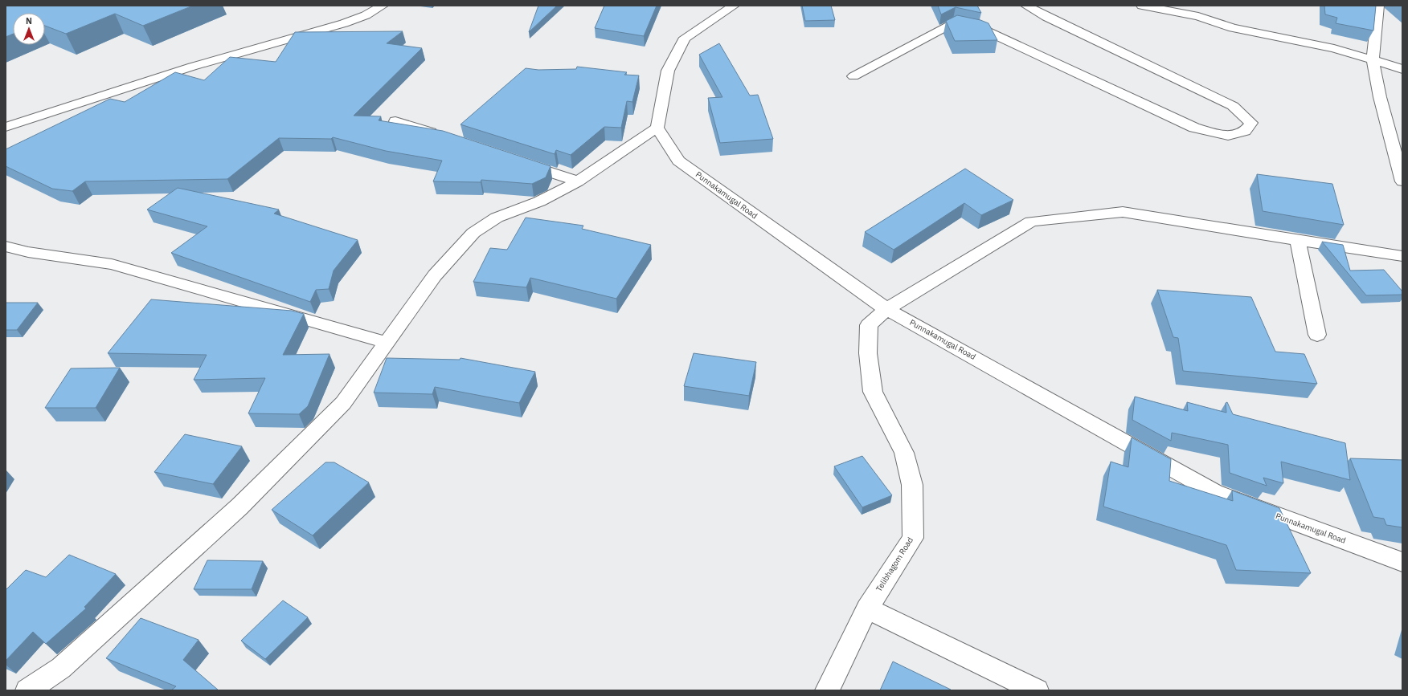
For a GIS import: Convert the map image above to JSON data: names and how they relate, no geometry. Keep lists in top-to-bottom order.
{
  "streets": {
    "street": ["Punnakamugal Road", "Telibhagom Road"]
  },
  "crossings": [
    ["Punnakamugal Road", "Telibhagom Road"]
  ],
  "north": "top"
}
